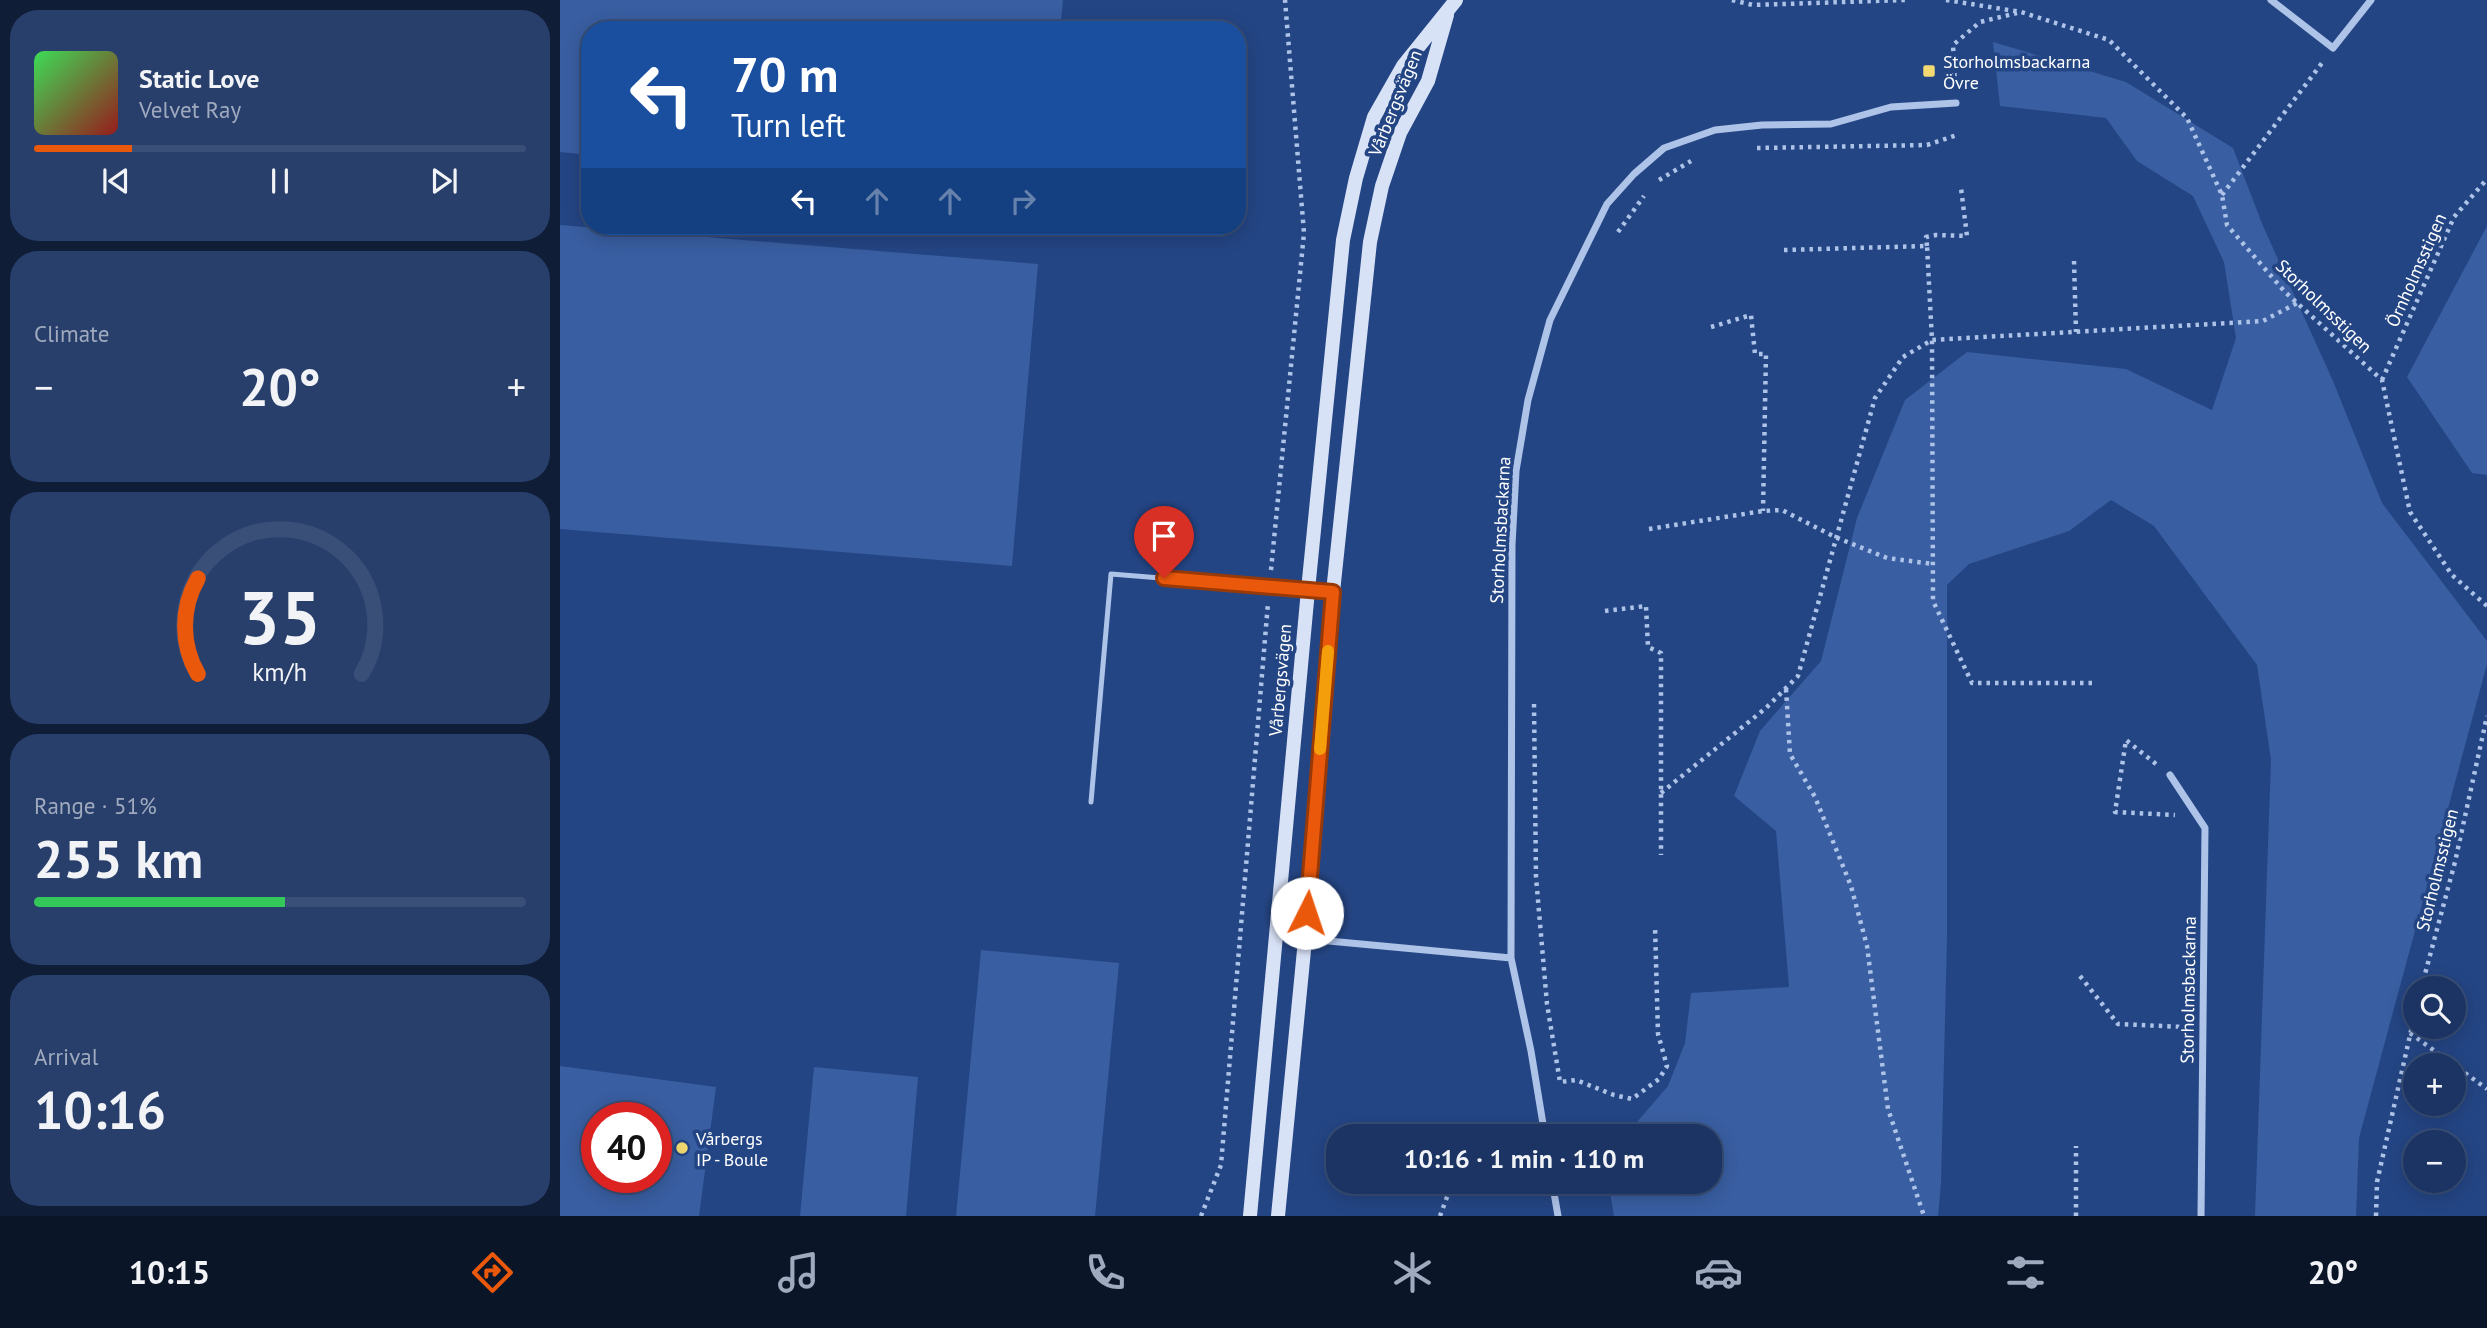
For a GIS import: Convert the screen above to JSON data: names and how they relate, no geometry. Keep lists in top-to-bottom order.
{
  "streets": {
    "street": ["Vårbergsvägen", "Storholmsbackarna"],
    "path": ["Örnholmsstigen", "Storholmsstigen"]
  },
  "crossings": [
    ["Örnholmsstigen", "Storholmsstigen"]
  ],
  "places": {
    "transit": ["Storholmsbackarna Övre"],
    "other": ["Vårbergs IP - Boule"]
  },
  "page": {
    "turn": ["70 m", "Turn left"],
    "song": ["Static Love", "Velvet Ray"],
    "tile": [
      "Climate",
      ["Range · 51%", "255 km"],
      ["Arrival", "10:16"]
    ],
    "heat": ["−", "20°", "+"],
    "map_buttons": ["+", "−"],
    "limit": "40",
    "trip": "10:16 · 1 min · 110 m",
    "tabs": ["10:15", "20°"],
    "gauge": ["35", "km/h"]
  }
}
